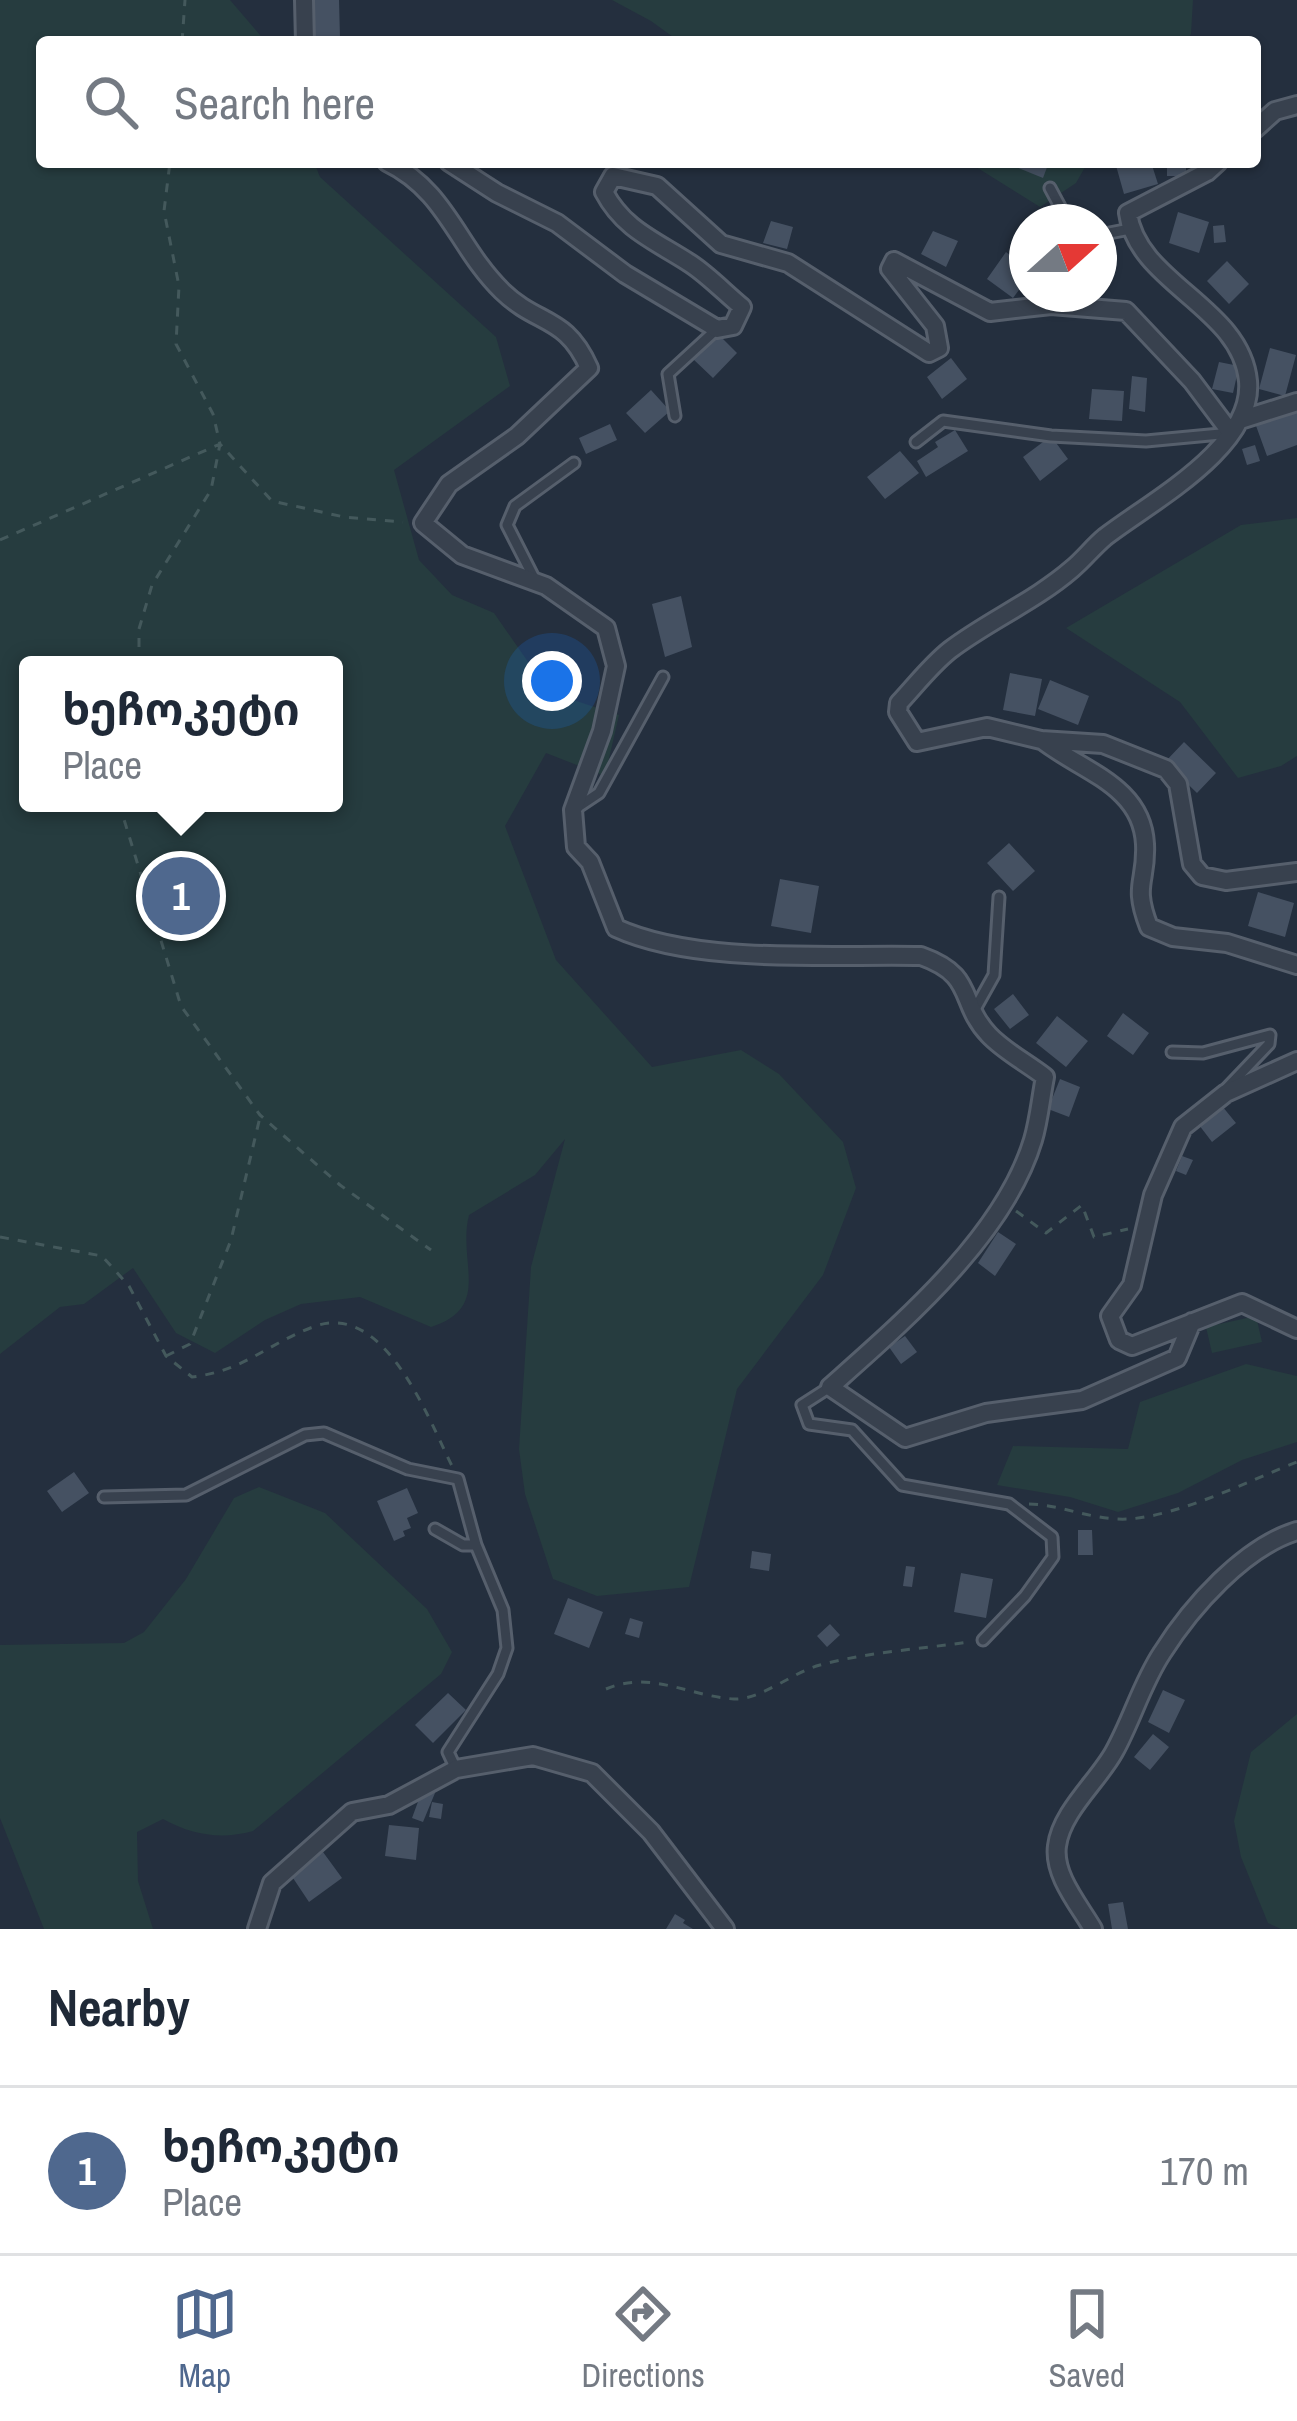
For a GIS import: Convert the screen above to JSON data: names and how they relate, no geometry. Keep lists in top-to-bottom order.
{
  "north": "right",
  "page": {
    "search": "Search here",
    "popup": ["ხეჩოკეტი", "Place"],
    "pins": "1",
    "heading": "Nearby",
    "list": [
      {
        "mark": "1",
        "name": "ხეჩოკეტი",
        "note": "Place",
        "value": "170 m"
      }
    ],
    "nav": ["Map", "Directions", "Saved"]
  }
}
